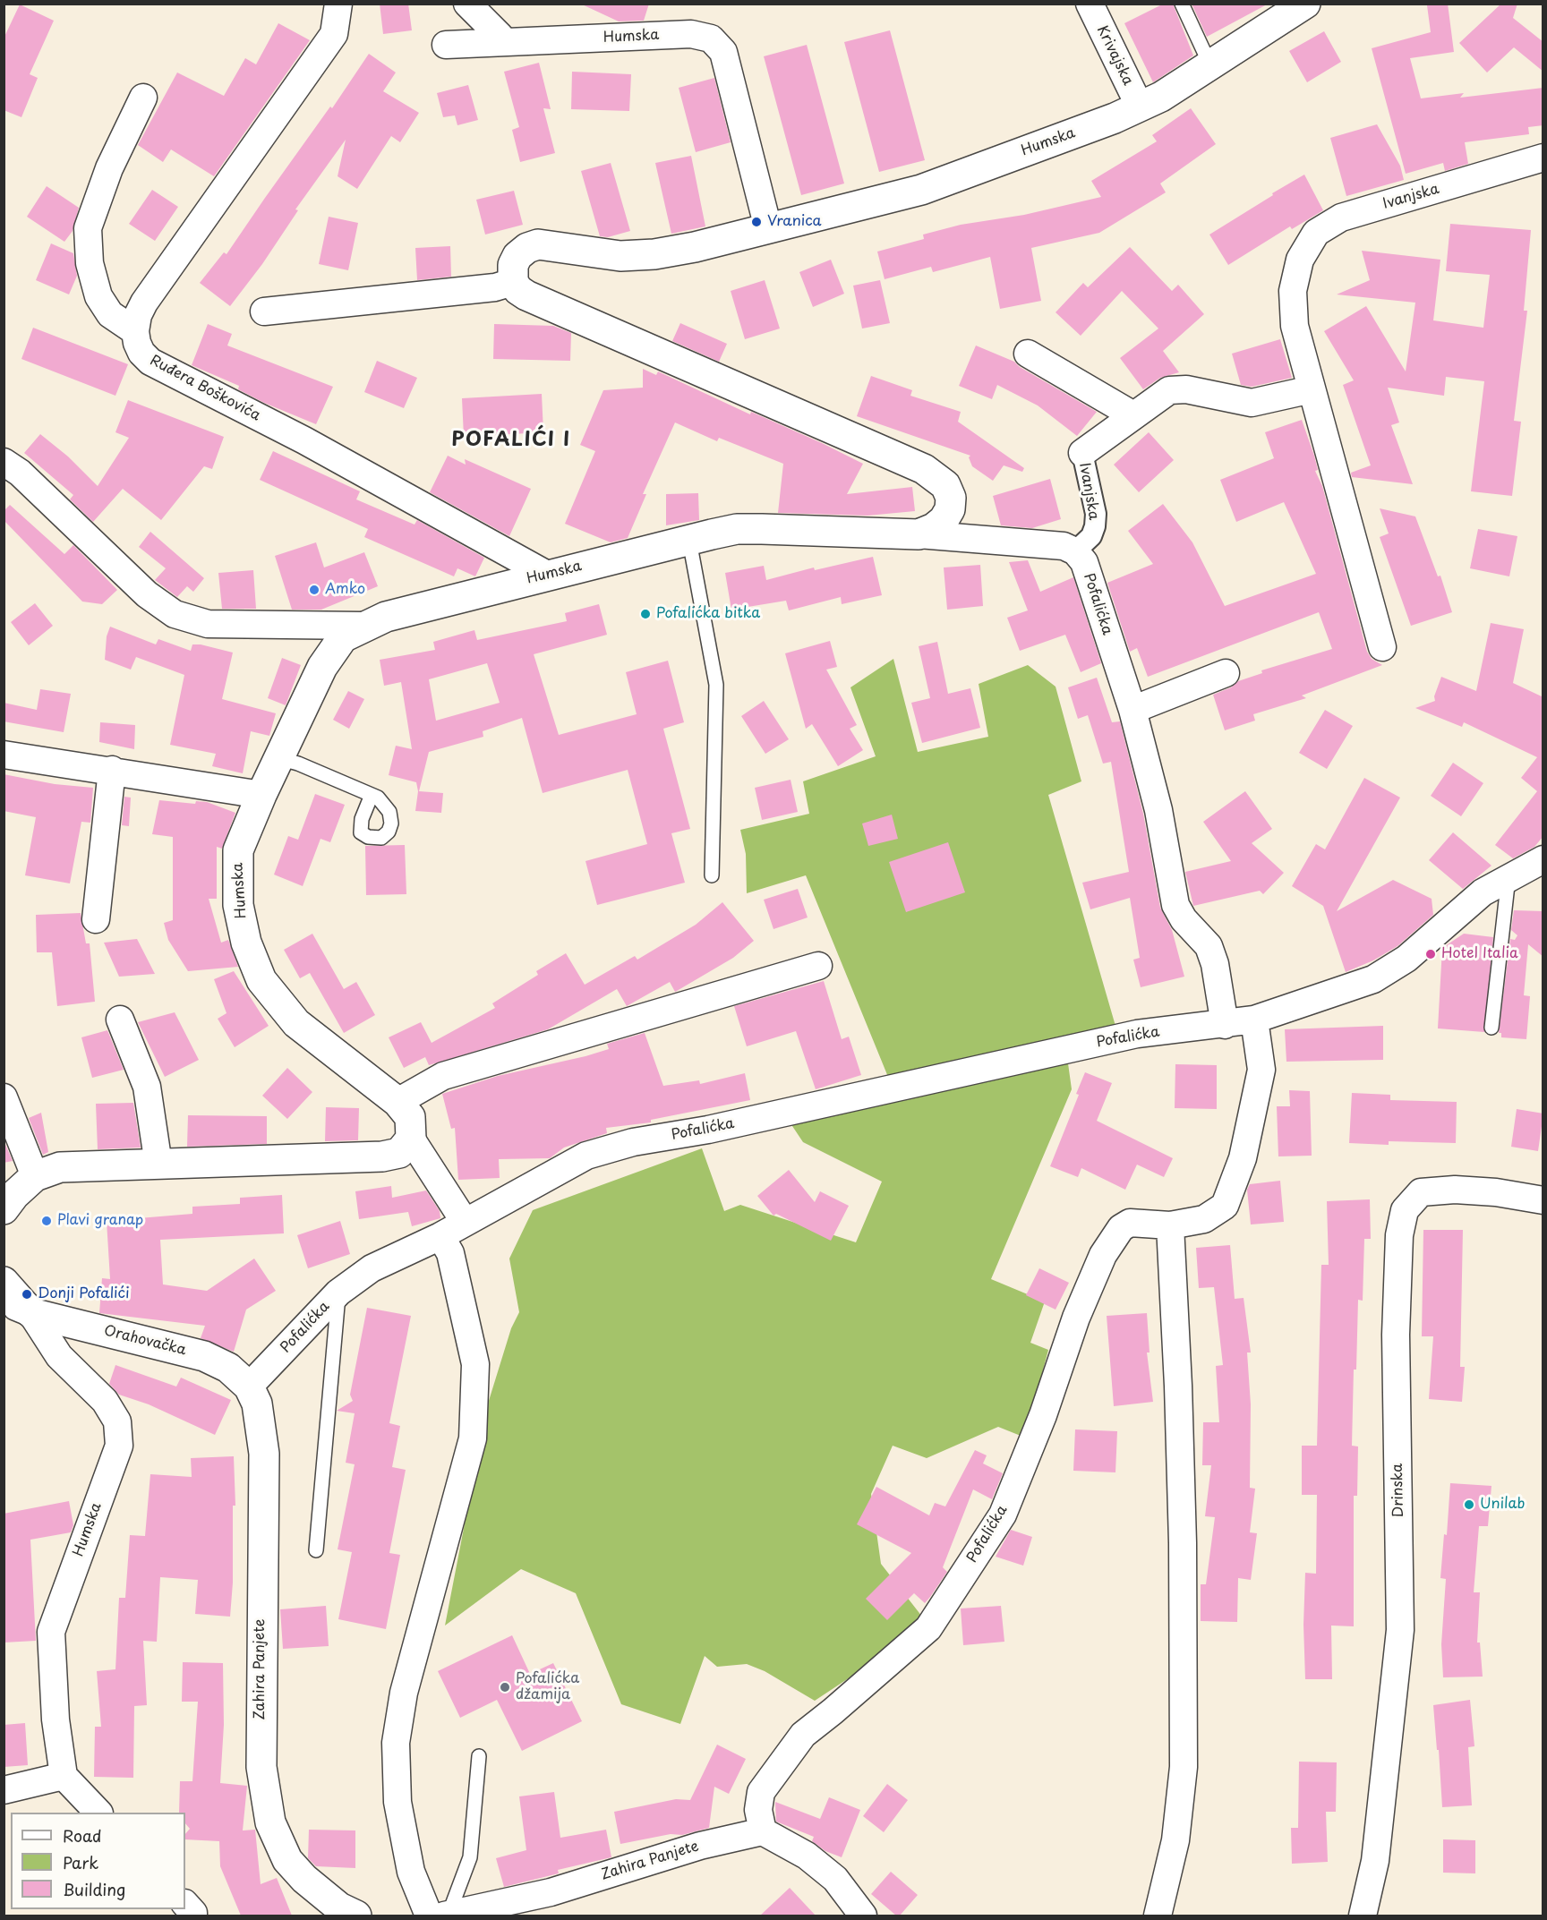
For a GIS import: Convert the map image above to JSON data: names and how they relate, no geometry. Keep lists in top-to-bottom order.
{
  "streets": {
    "street": [
      "Humska",
      "Krivajska",
      "Ivanjska",
      "Ruđera Boškovića",
      "Pofalićka",
      "Orahovačka",
      "Drinska",
      "Zahira Panjete"
    ]
  },
  "crossings": [
    ["Humska", "Krivajska"],
    ["Humska", "Ruđera Boškovića"],
    ["Humska", "Orahovačka"],
    ["Ivanjska", "Pofalićka"],
    ["Pofalićka", "Orahovačka"],
    ["Pofalićka", "Zahira Panjete"],
    ["Orahovačka", "Zahira Panjete"]
  ],
  "districts": ["POFALIĆI I"],
  "places": [
    "Vranica",
    "Amko",
    "Pofalićka bitka",
    "Hotel Italia",
    "Plavi granap",
    "Donji Pofalići",
    "Unilab",
    "Pofalićka džamija"
  ],
  "legend": ["Road", "Park", "Building"]
}
